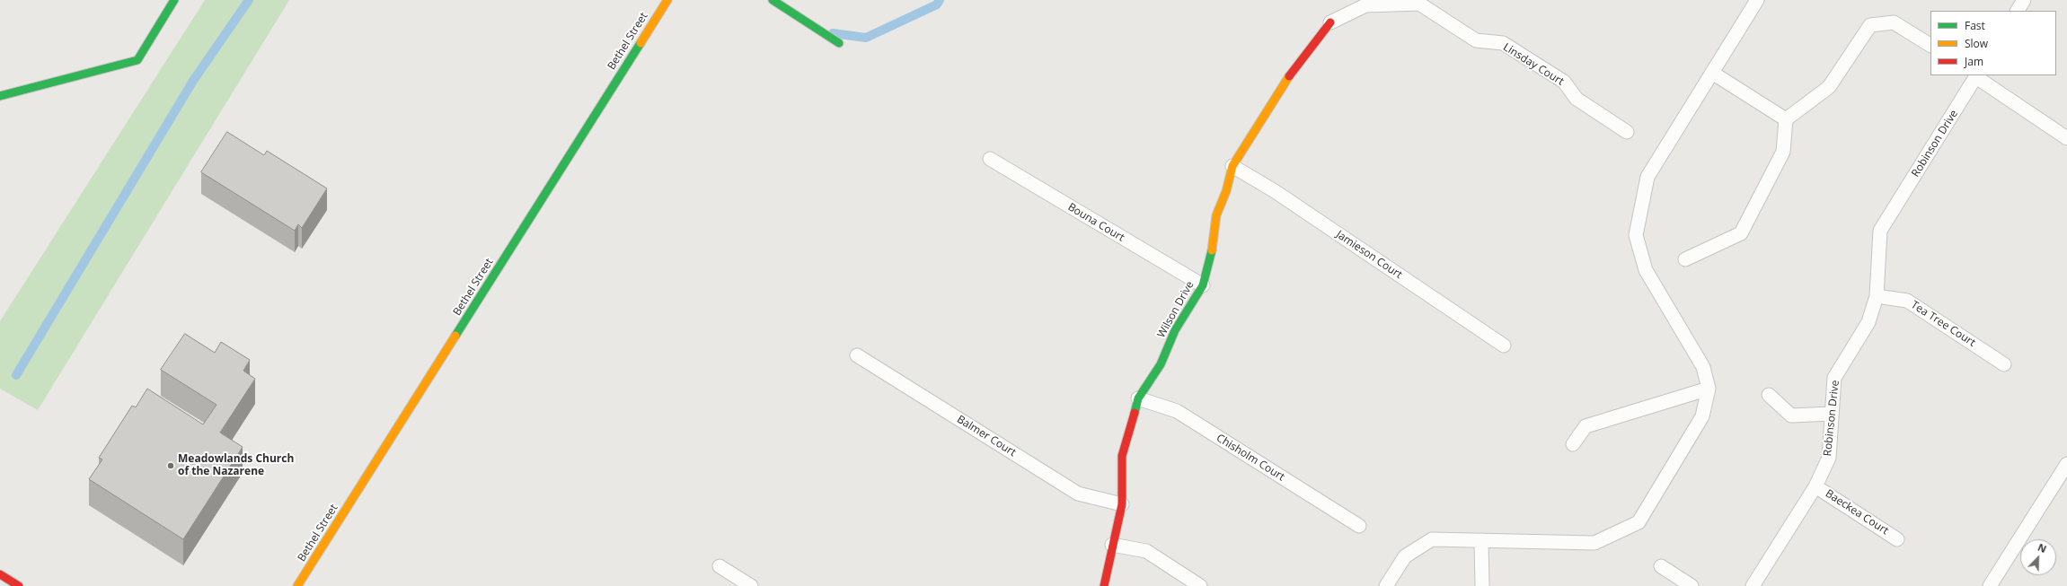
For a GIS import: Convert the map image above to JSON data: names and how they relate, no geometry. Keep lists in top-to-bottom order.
{
  "streets": {
    "street": ["Bethel Street", "Wilson Drive"],
    "lane": [
      "Linsday Court",
      "Robinson Drive",
      "Bouna Court",
      "Jamieson Court",
      "Tea Tree Court",
      "Balmer Court",
      "Chisholm Court",
      "Baeckea Court"
    ]
  },
  "crossings": [
    ["Linsday Court", "Wilson Drive"],
    ["Robinson Drive", "Tea Tree Court"],
    ["Robinson Drive", "Baeckea Court"],
    ["Bouna Court", "Wilson Drive"],
    ["Jamieson Court", "Wilson Drive"],
    ["Wilson Drive", "Balmer Court"],
    ["Wilson Drive", "Chisholm Court"]
  ],
  "places": ["Meadowlands Church of the Nazarene"],
  "legend": ["Fast", "Slow", "Jam"],
  "north": "top right"
}
